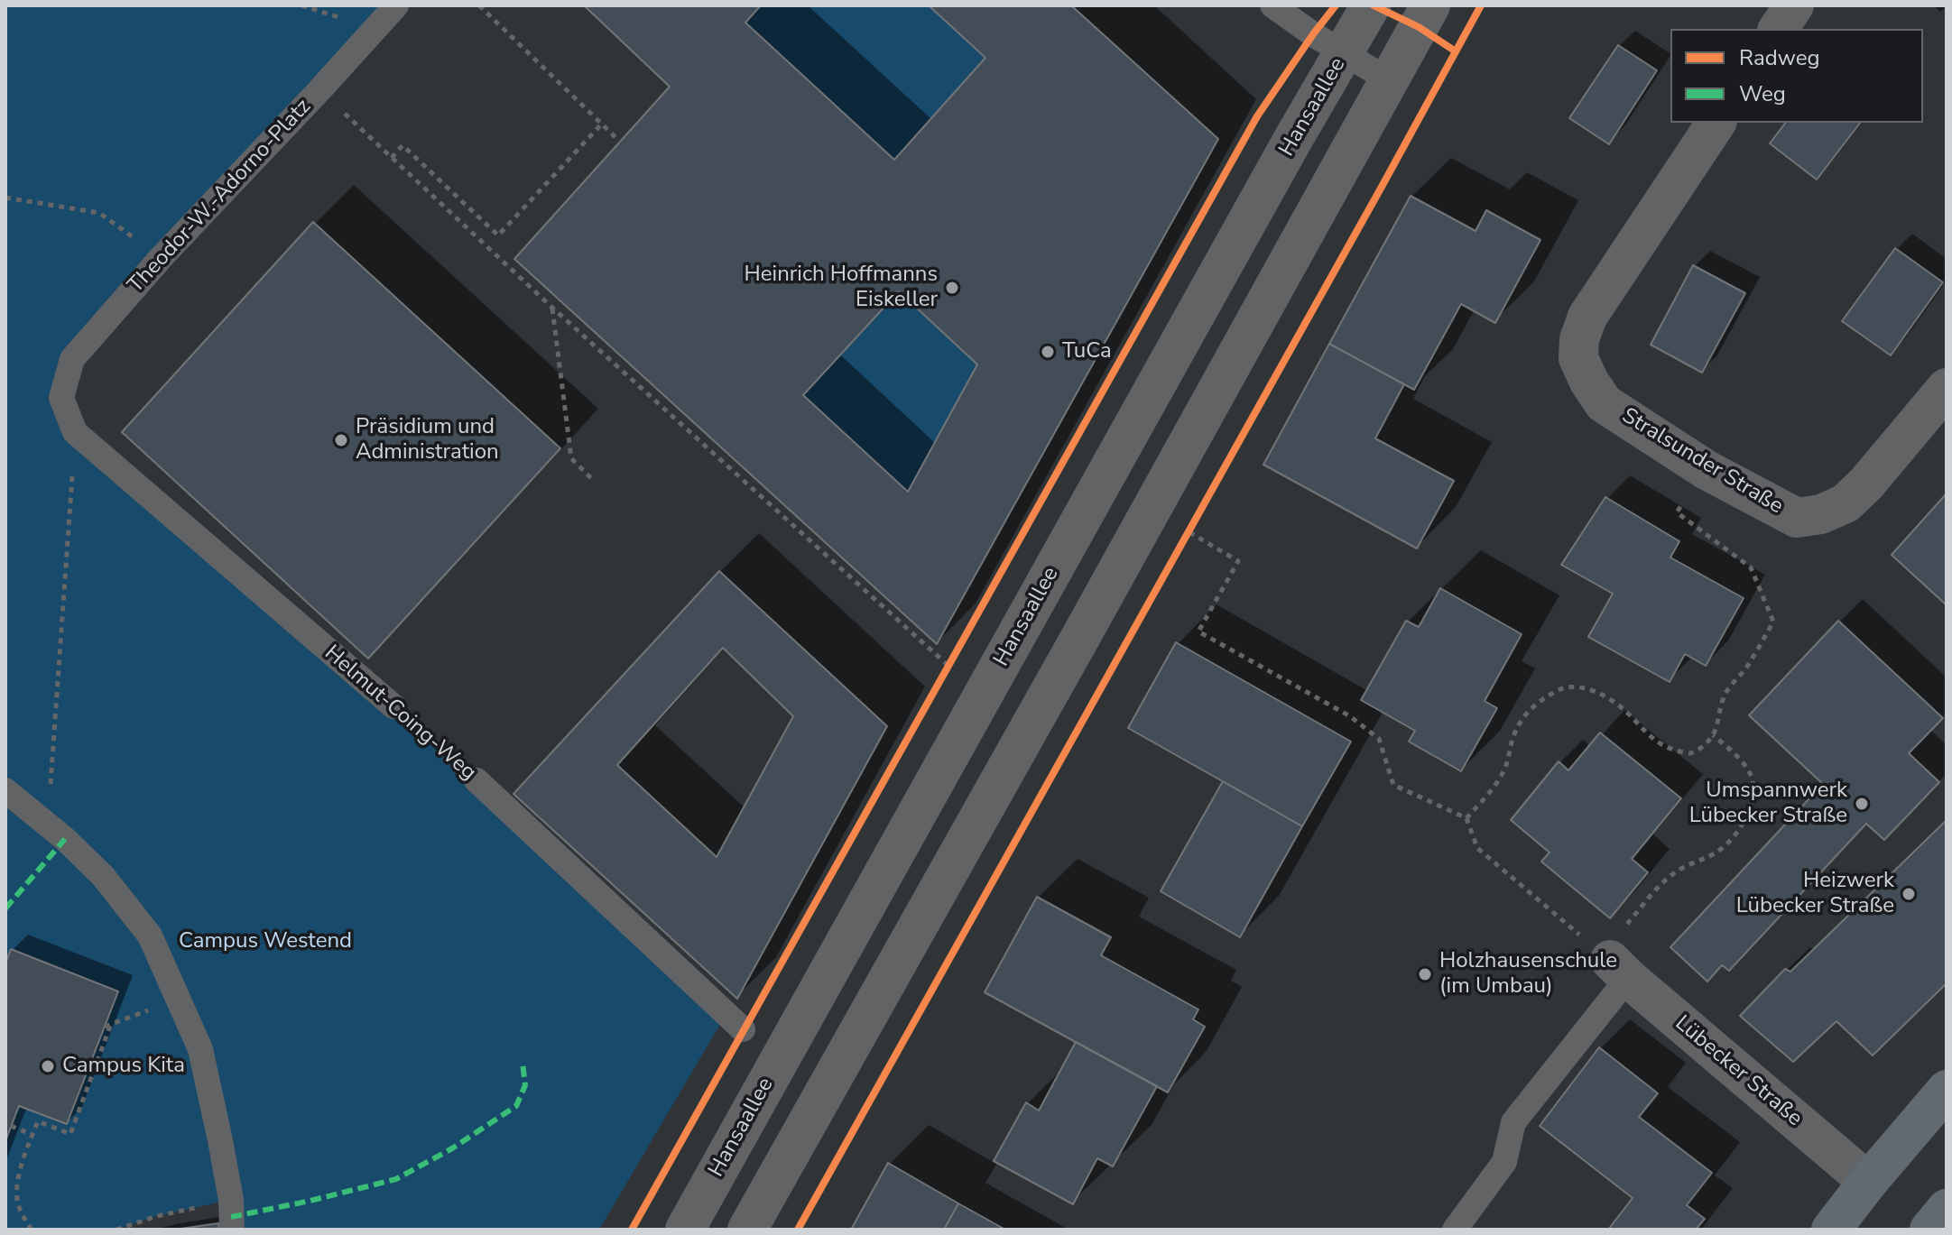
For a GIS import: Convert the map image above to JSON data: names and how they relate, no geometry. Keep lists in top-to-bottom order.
{
  "streets": {
    "main road": ["Hansaallee", "Stralsunder Straße", "Lübecker Straße"],
    "lane": ["Theodor-W.-Adorno-Platz", "Helmut-Coing-Weg"]
  },
  "crossings": [
    ["Theodor-W.-Adorno-Platz", "Helmut-Coing-Weg"]
  ],
  "parks": ["Campus Westend"],
  "places": [
    "Heinrich Hoffmanns Eiskeller",
    "TuCa",
    "Präsidium und Administration",
    "Umspannwerk Lübecker Straße",
    "Heizwerk Lübecker Straße",
    "Holzhausenschule (im Umbau)",
    "Campus Kita"
  ],
  "legend": ["Radweg", "Weg"]
}
